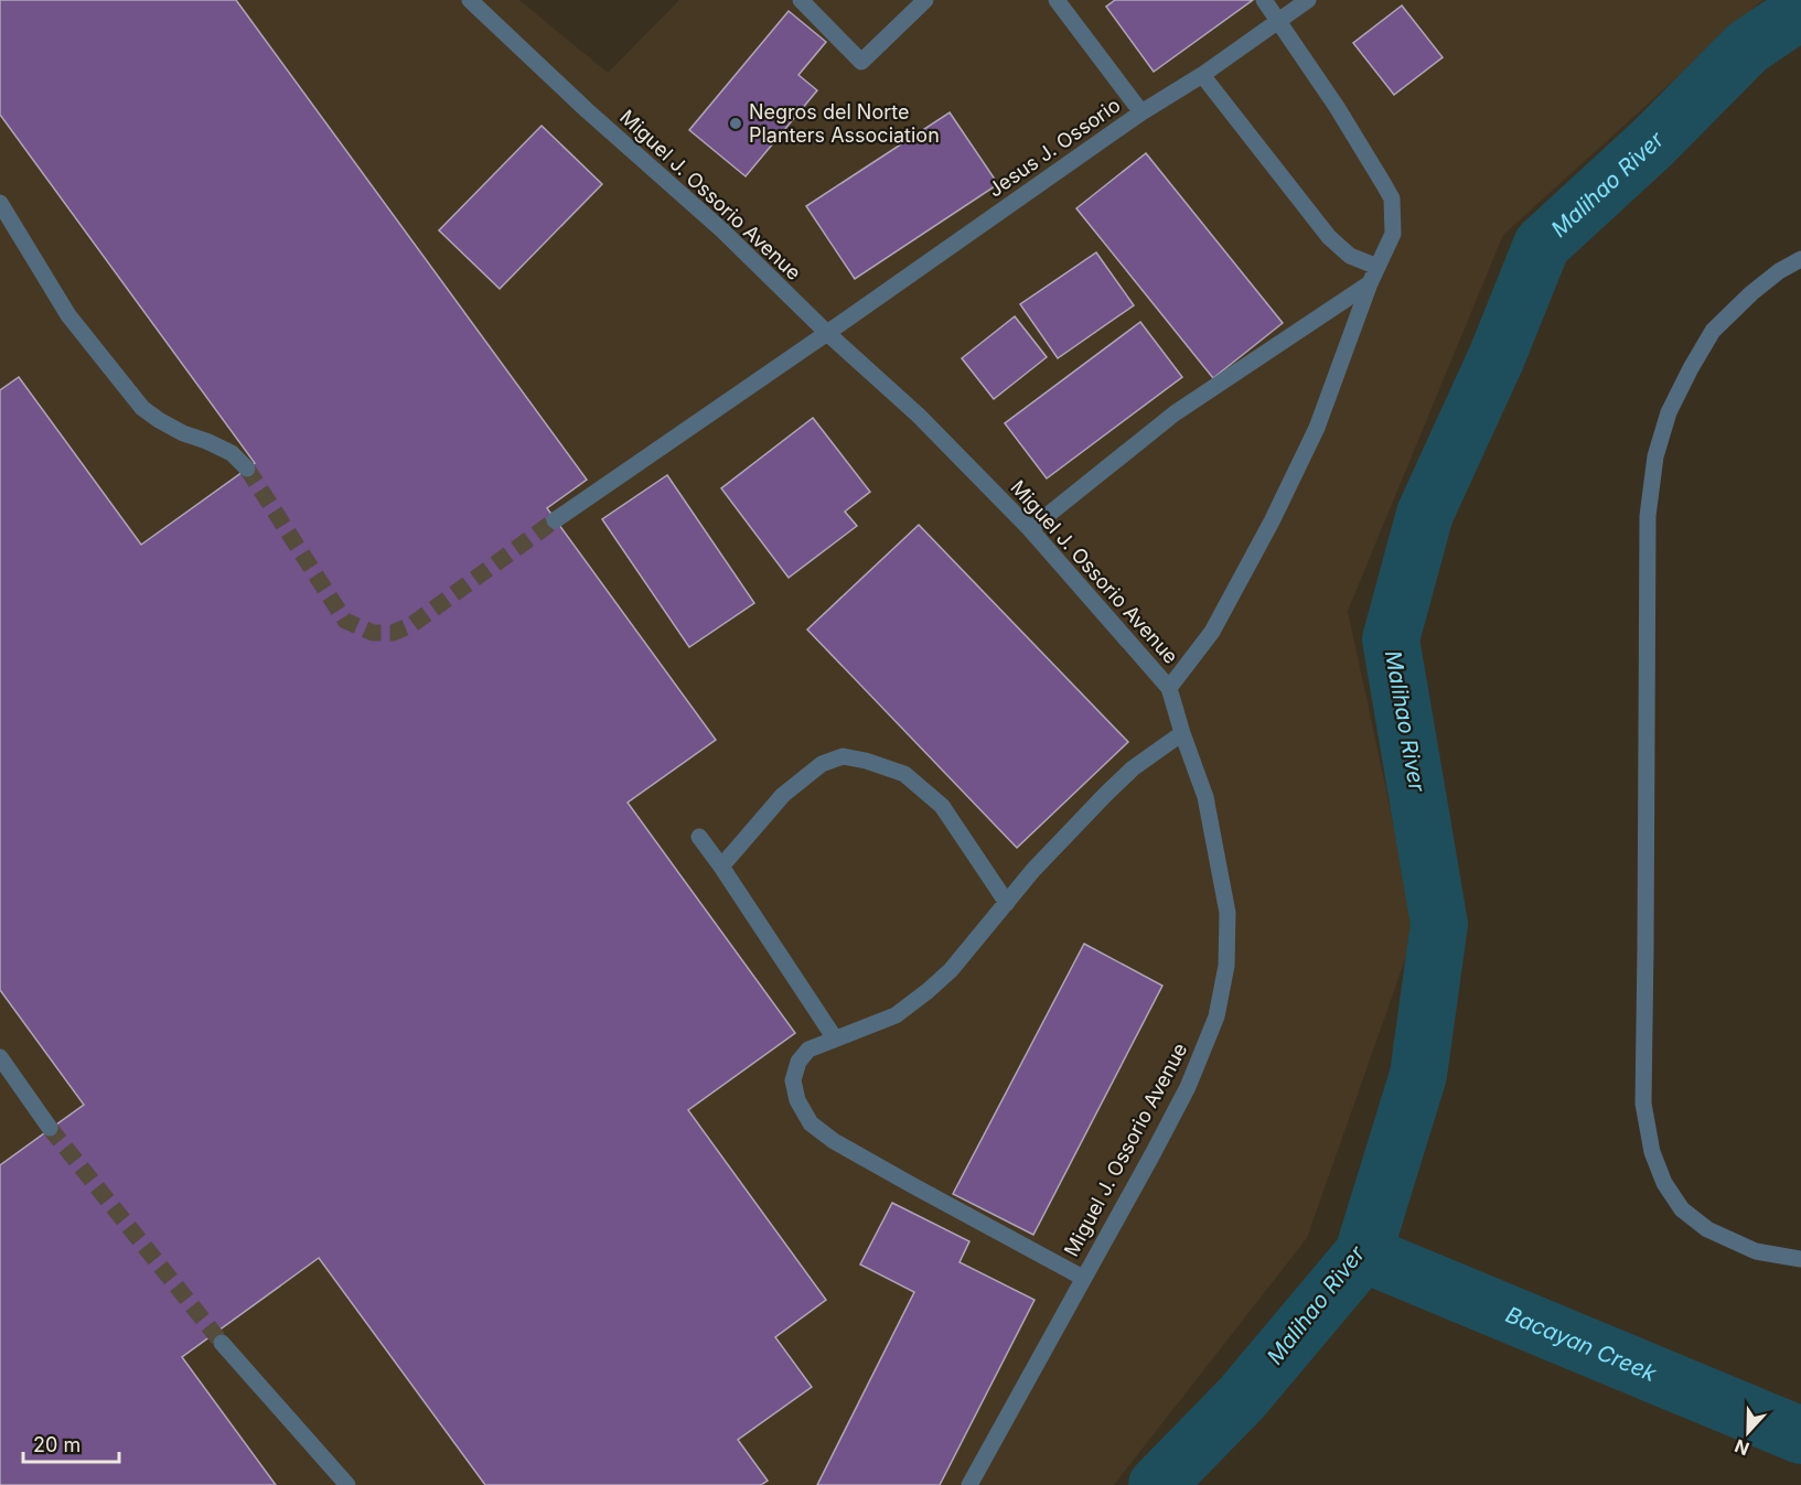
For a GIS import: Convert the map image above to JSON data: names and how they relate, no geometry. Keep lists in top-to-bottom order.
{
  "streets": {
    "street": ["Jesus J. Ossorio", "Miguel J. Ossorio Avenue"]
  },
  "crossings": [
    ["Jesus J. Ossorio", "Miguel J. Ossorio Avenue"]
  ],
  "water": ["Malihao River", "Bacayan Creek"],
  "places": ["Negros del Norte Planters Association"],
  "scale_bar": "20 m",
  "north": "bottom"
}
